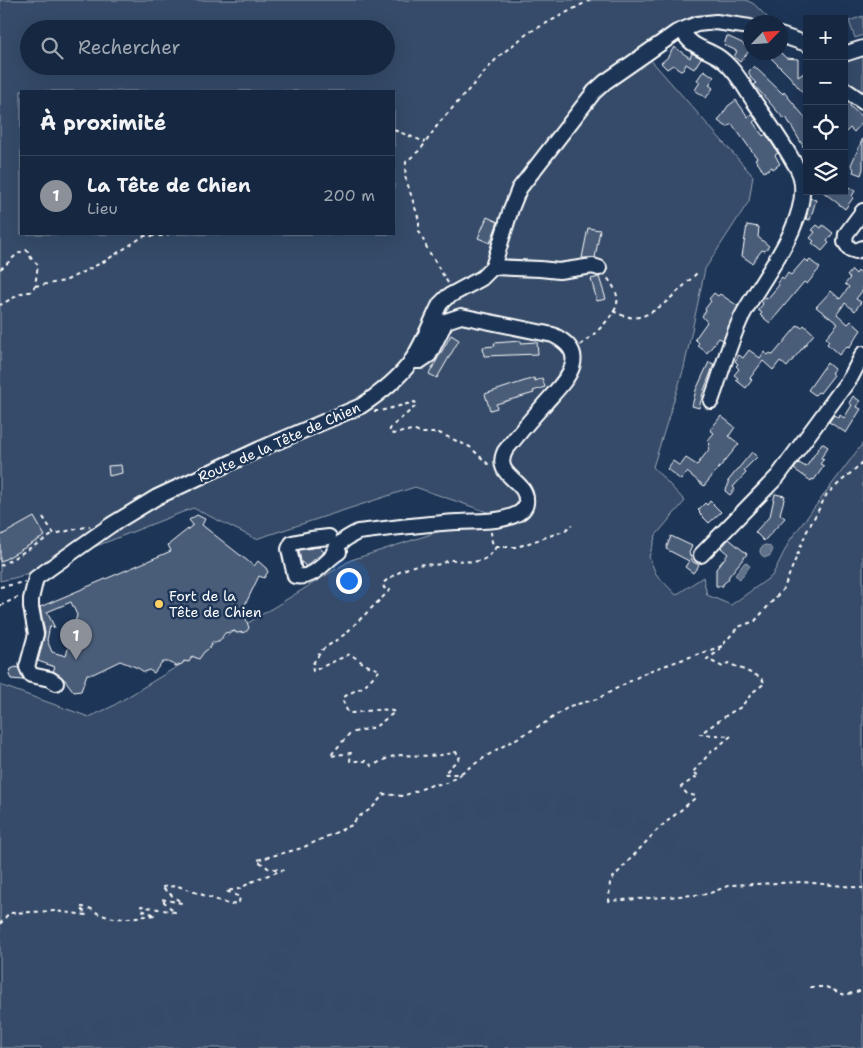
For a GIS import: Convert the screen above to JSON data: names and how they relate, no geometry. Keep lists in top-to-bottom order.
{
  "streets": {
    "street": ["Route de la Tête de Chien"]
  },
  "places": ["Fort de la Tête de Chien"],
  "north": "top right",
  "page": {
    "map_buttons": ["+", "−"],
    "search": "Rechercher",
    "heading": "À proximité",
    "list": [
      {
        "mark": "1",
        "name": "La Tête de Chien",
        "note": "Lieu",
        "value": "200 m"
      }
    ],
    "pins": "1"
  }
}
